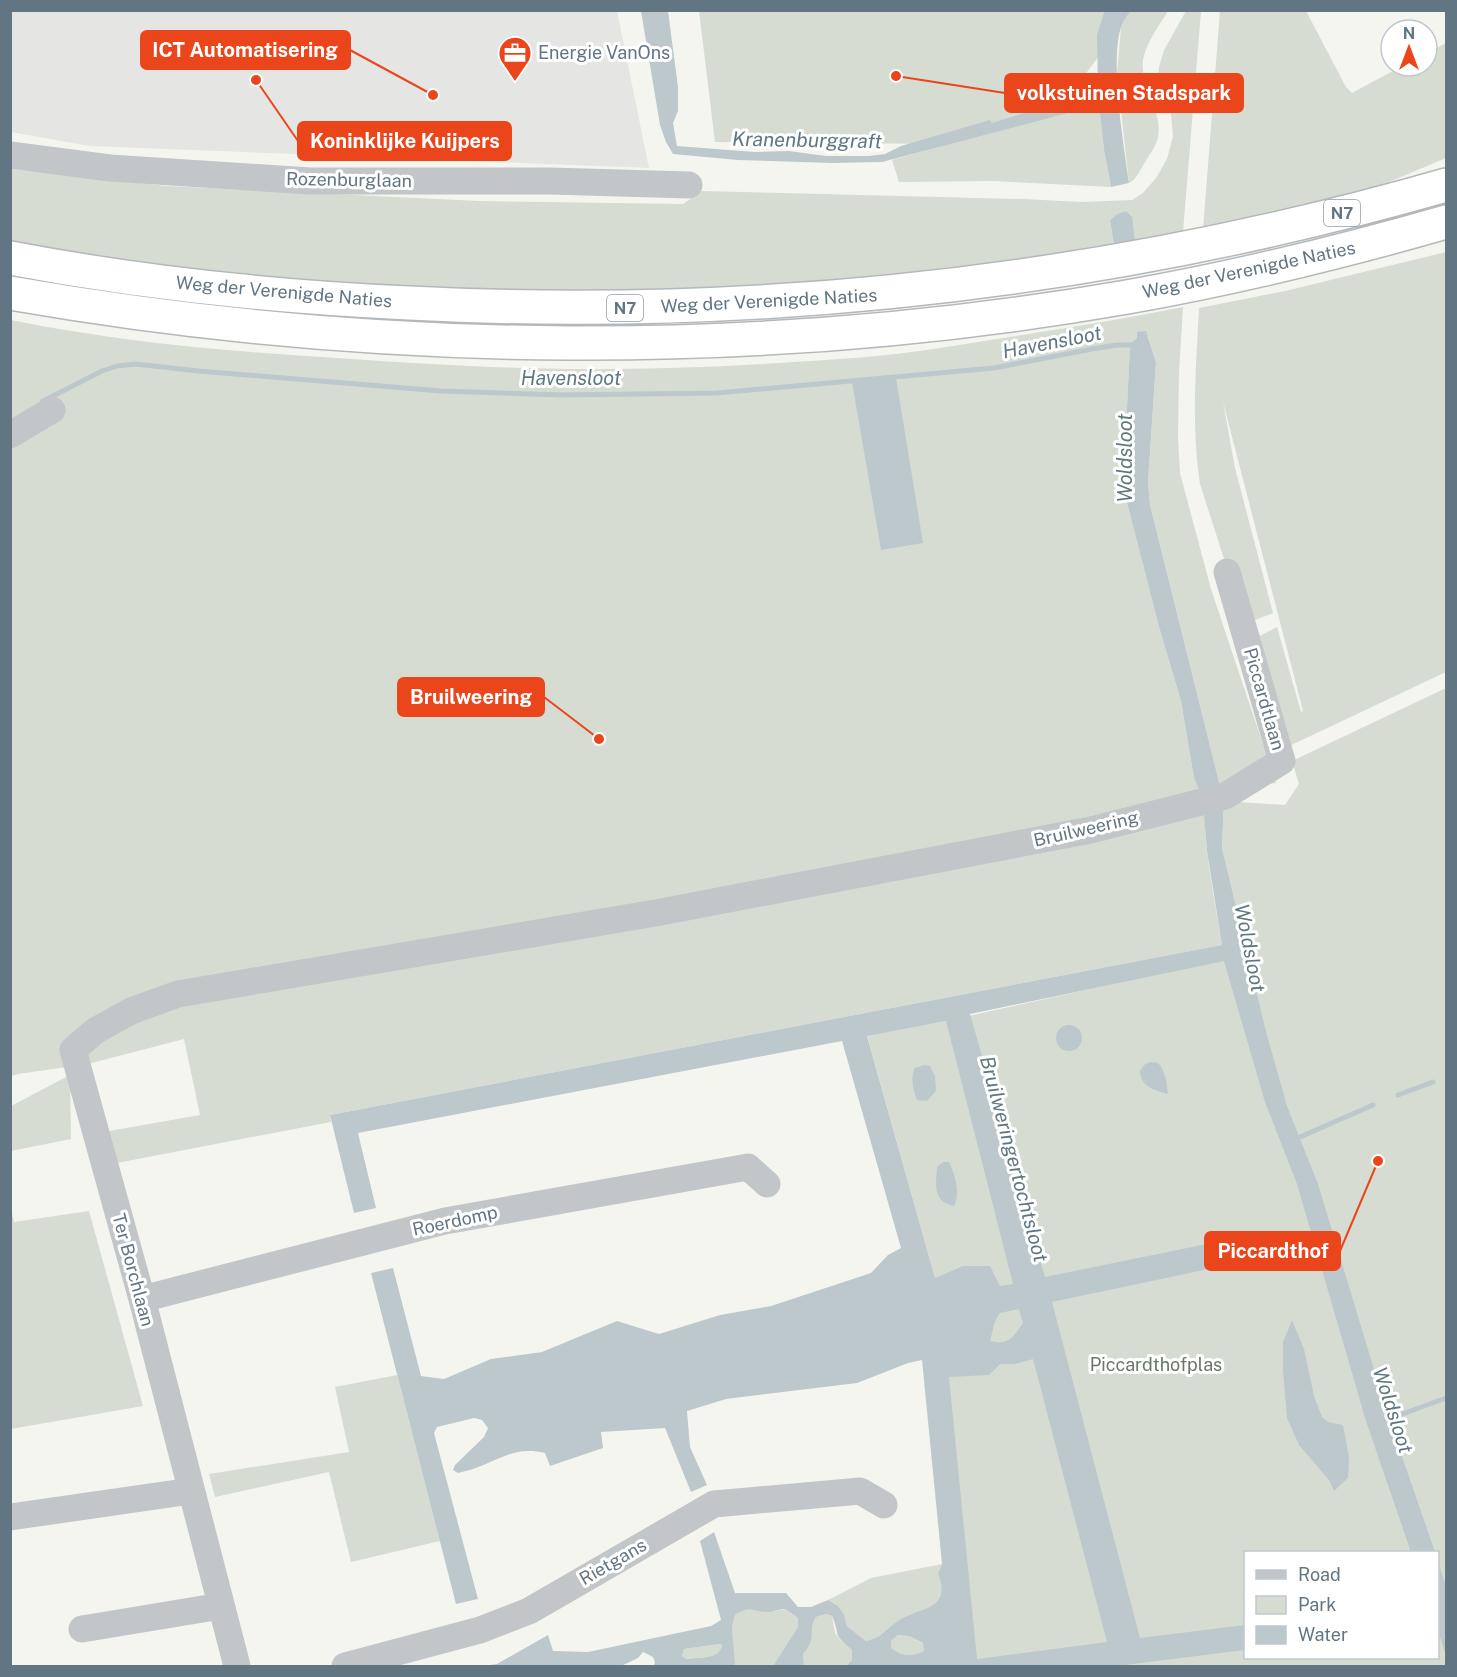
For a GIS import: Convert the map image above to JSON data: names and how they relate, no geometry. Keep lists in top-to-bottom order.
{
  "streets": {
    "highway": ["N7", "Weg der Verenigde Naties"],
    "street": [
      "Rozenburglaan",
      "Piccardtlaan",
      "Bruilweering",
      "Roerdomp",
      "Ter Borchlaan",
      "Rietgans"
    ]
  },
  "crossings": [
    ["Piccardtlaan", "Bruilweering"],
    ["Bruilweering", "Ter Borchlaan"],
    ["Roerdomp", "Ter Borchlaan"]
  ],
  "water": [
    "Kranenburggraft",
    "Havensloot",
    "Woldsloot",
    "Bruilweringertochtsloot"
  ],
  "parks": ["Piccardthofplas"],
  "places": {
    "other": [
      "volkstuinen Stadspark",
      "Koninklijke Kuijpers",
      "ICT Automatisering",
      "Bruilweering",
      "Piccardthof"
    ],
    "office": ["Energie VanOns"]
  },
  "legend": ["Road", "Park", "Water"],
  "north": "top"
}
